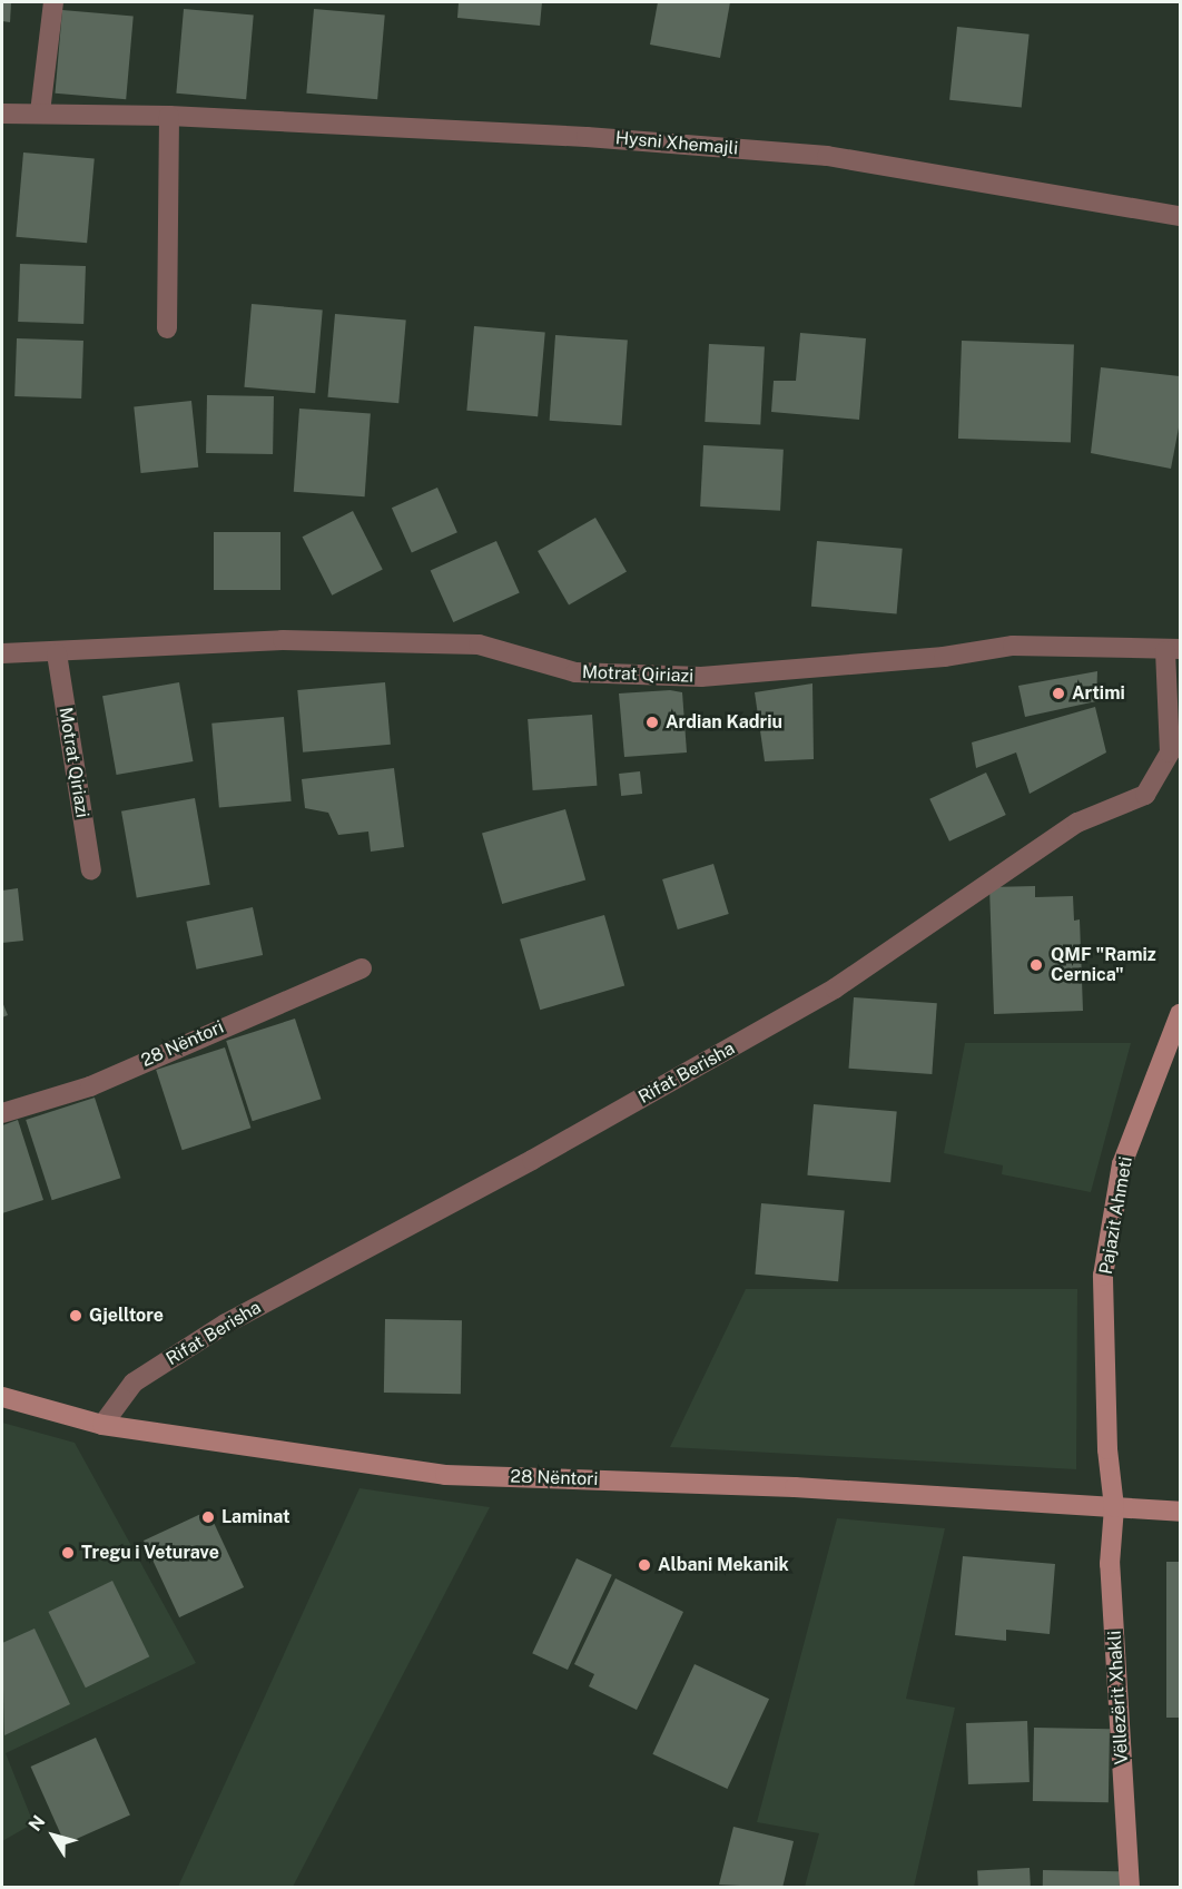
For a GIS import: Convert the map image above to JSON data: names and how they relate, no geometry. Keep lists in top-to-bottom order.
{
  "streets": {
    "street": [
      "Hysni Xhemajli",
      "Motrat Qiriazi",
      "28 Nëntori",
      "Rifat Berisha",
      "Pajazit Ahmeti",
      "Vëllezërit Xhakli"
    ]
  },
  "crossings": [
    ["Motrat Qiriazi", "Rifat Berisha"],
    ["28 Nëntori", "Rifat Berisha"],
    ["28 Nëntori", "Pajazit Ahmeti"],
    ["28 Nëntori", "Vëllezërit Xhakli"],
    ["Pajazit Ahmeti", "Vëllezërit Xhakli"]
  ],
  "places": [
    "Artimi",
    "Ardian Kadriu",
    "QMF \"Ramiz Cernica\"",
    "Gjelltore",
    "Laminat",
    "Tregu i Veturave",
    "Albani Mekanik"
  ],
  "north": "top left"
}
